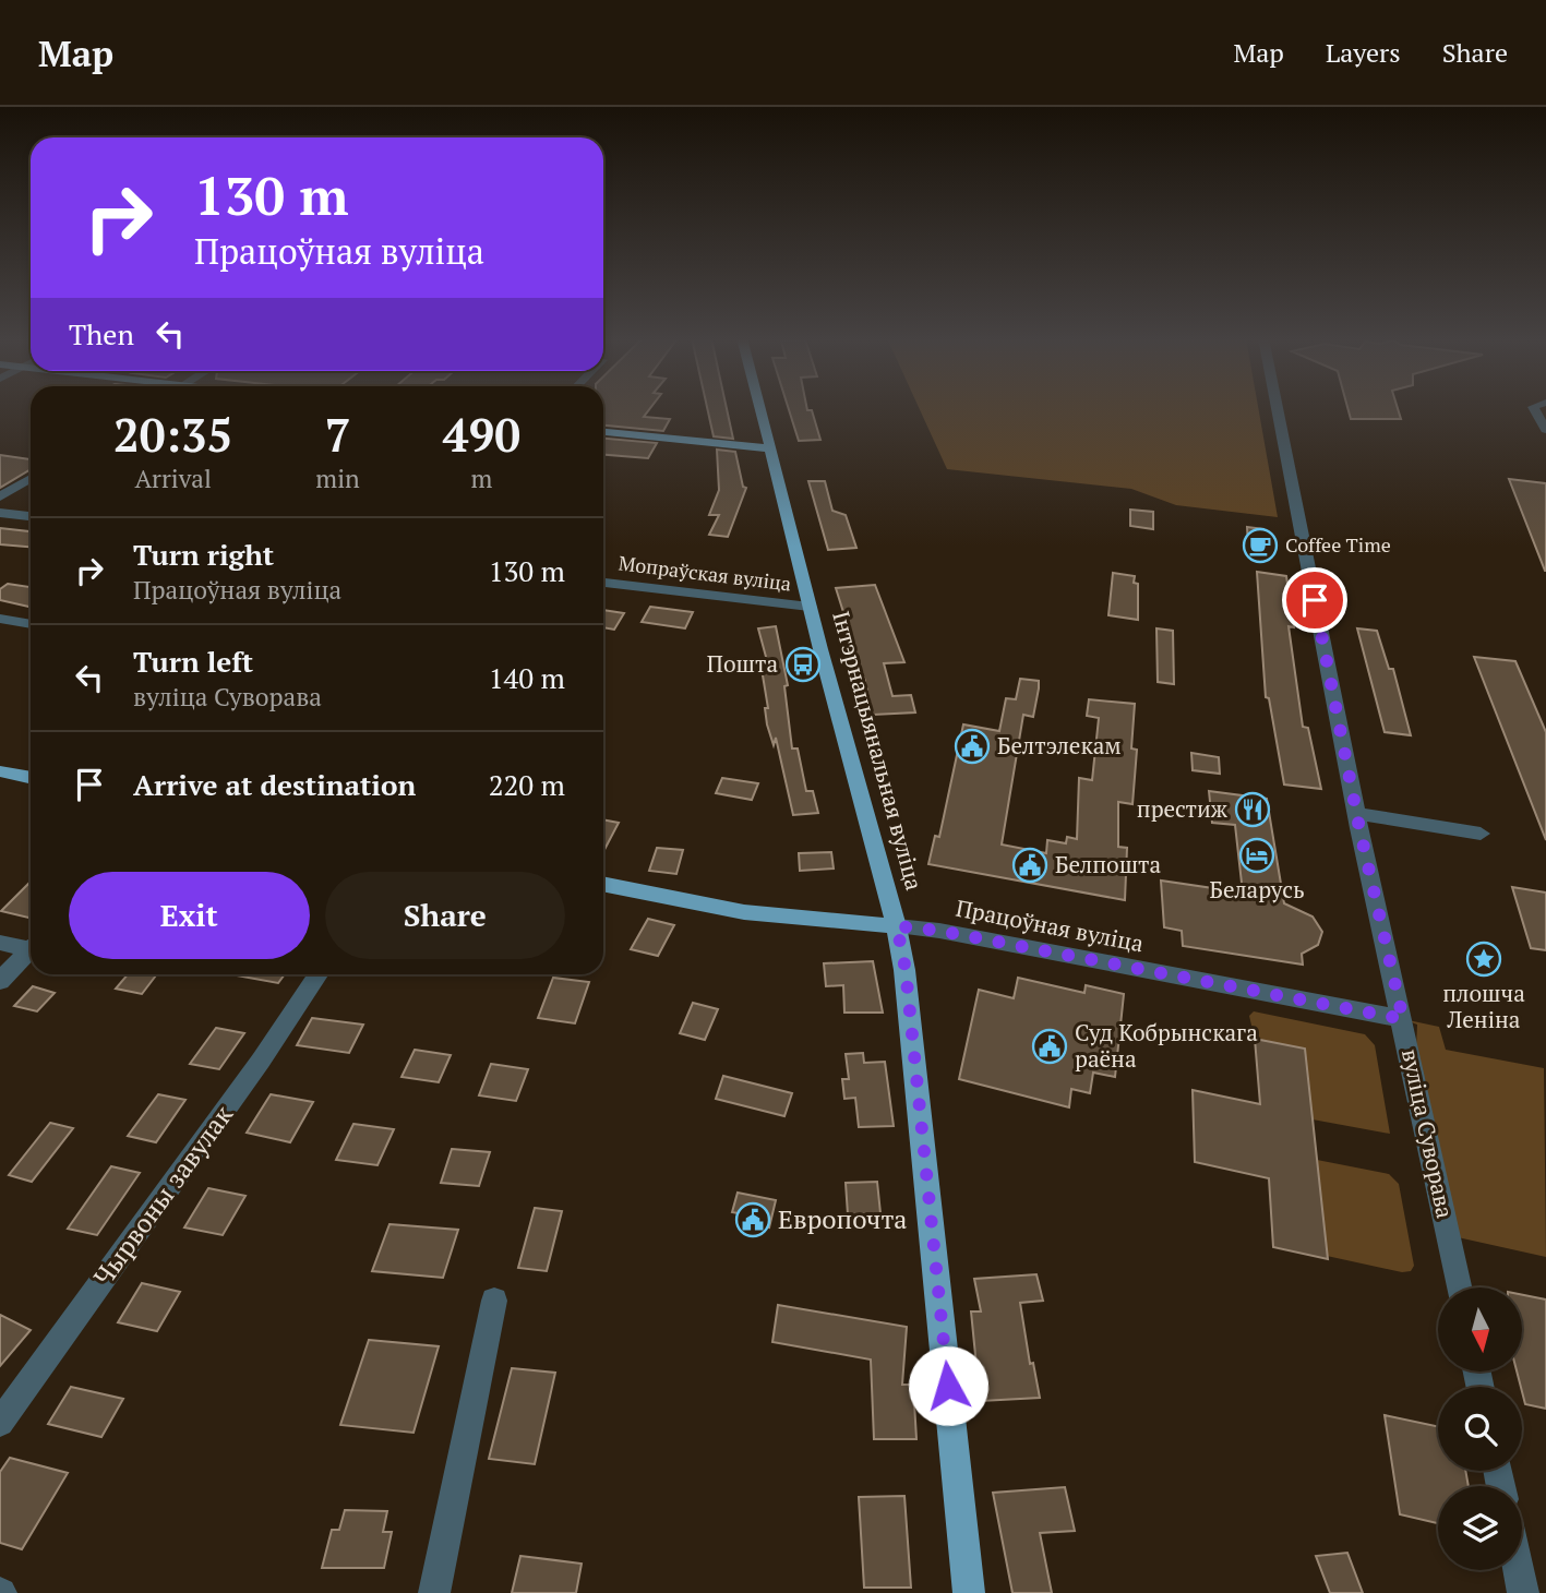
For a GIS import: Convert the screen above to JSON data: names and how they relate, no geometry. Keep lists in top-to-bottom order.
{
  "streets": {
    "main road": ["Інтэрнацыянальная вуліца", "Працоўная вуліца"],
    "street": ["Мопраўская вуліца", "вуліца Суворава", "Чырвоны завулак"]
  },
  "crossings": [
    ["Мопраўская вуліца", "Інтэрнацыянальная вуліца"],
    ["Інтэрнацыянальная вуліца", "Працоўная вуліца"],
    ["Працоўная вуліца", "вуліца Суворава"]
  ],
  "places": {
    "cafe": ["Coffee Time"],
    "bus stop": ["Пошта"],
    "public building": [
      "Белтэлекам",
      "Белпошта",
      "Суд Кобрынскага раёна",
      "Европочта"
    ],
    "restaurant": ["престиж"],
    "hotel": ["Беларусь"],
    "place": ["плошча Леніна"]
  },
  "north": "bottom",
  "page": {
    "header": "Map",
    "nav": ["Map", "Layers", "Share"],
    "turn": ["130 m", "Працоўная вуліца"],
    "then": "Then",
    "eta": [
      "20:35",
      "Arrival",
      "7",
      "min",
      "490",
      "m"
    ],
    "list": [
      {
        "name": "Turn right",
        "note": "Працоўная вуліца",
        "value": "130 m"
      },
      {
        "name": "Turn left",
        "note": "вуліца Суворава",
        "value": "140 m"
      },
      {
        "name": "Arrive at destination",
        "value": "220 m"
      }
    ],
    "buttons": ["Exit", "Share"]
  }
}
